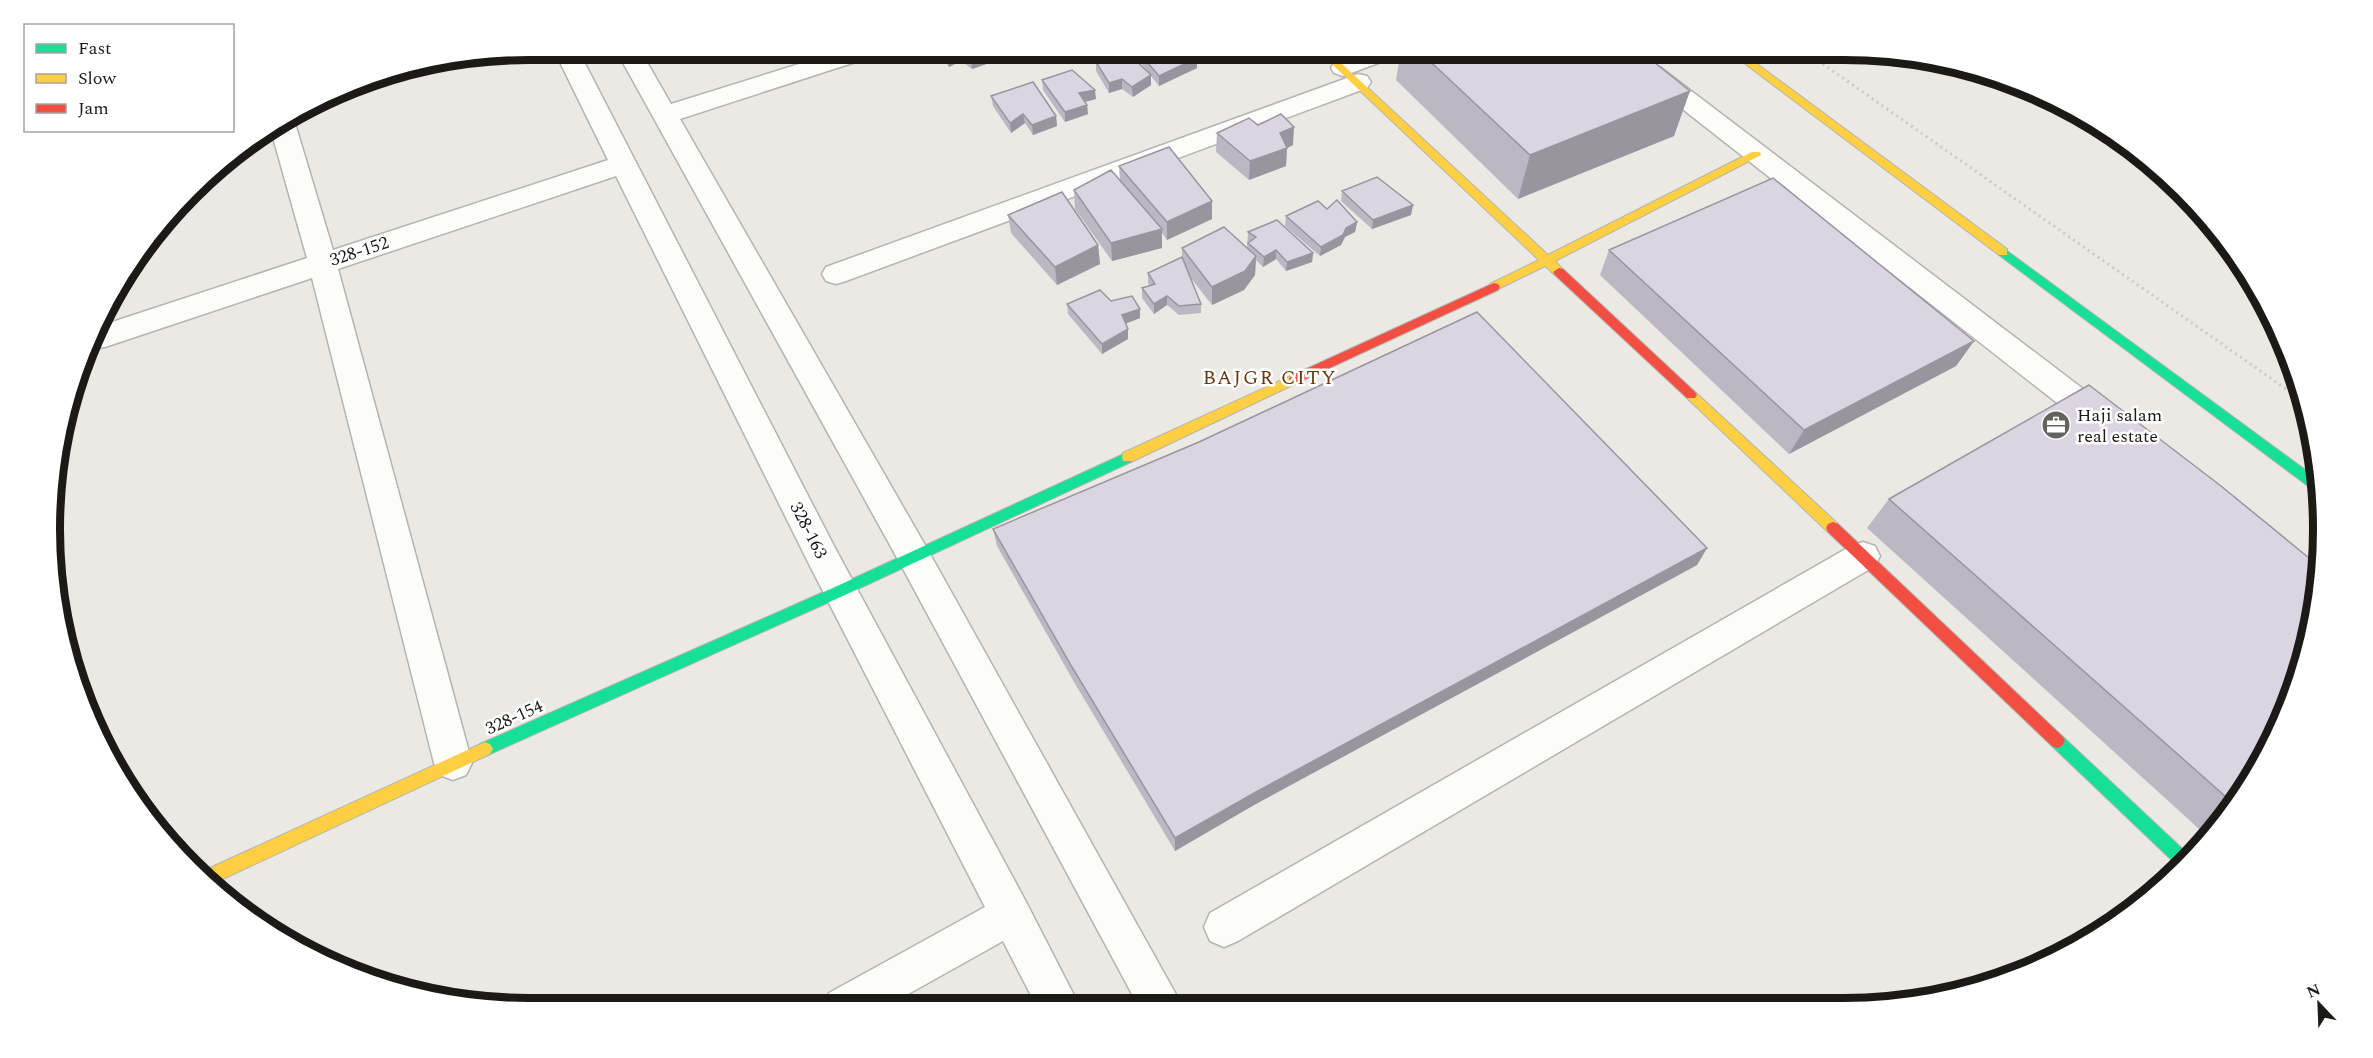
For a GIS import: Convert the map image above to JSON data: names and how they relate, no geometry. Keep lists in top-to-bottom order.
{
  "streets": {
    "main road": ["328-154"],
    "street": ["328-152", "328-163"]
  },
  "crossings": [
    ["328-152", "328-163"],
    ["328-163", "328-154"]
  ],
  "districts": ["BAJGR CITY"],
  "places": {
    "office": ["Haji salam real estate"]
  },
  "legend": ["Fast", "Slow", "Jam"],
  "north": "top left"
}
